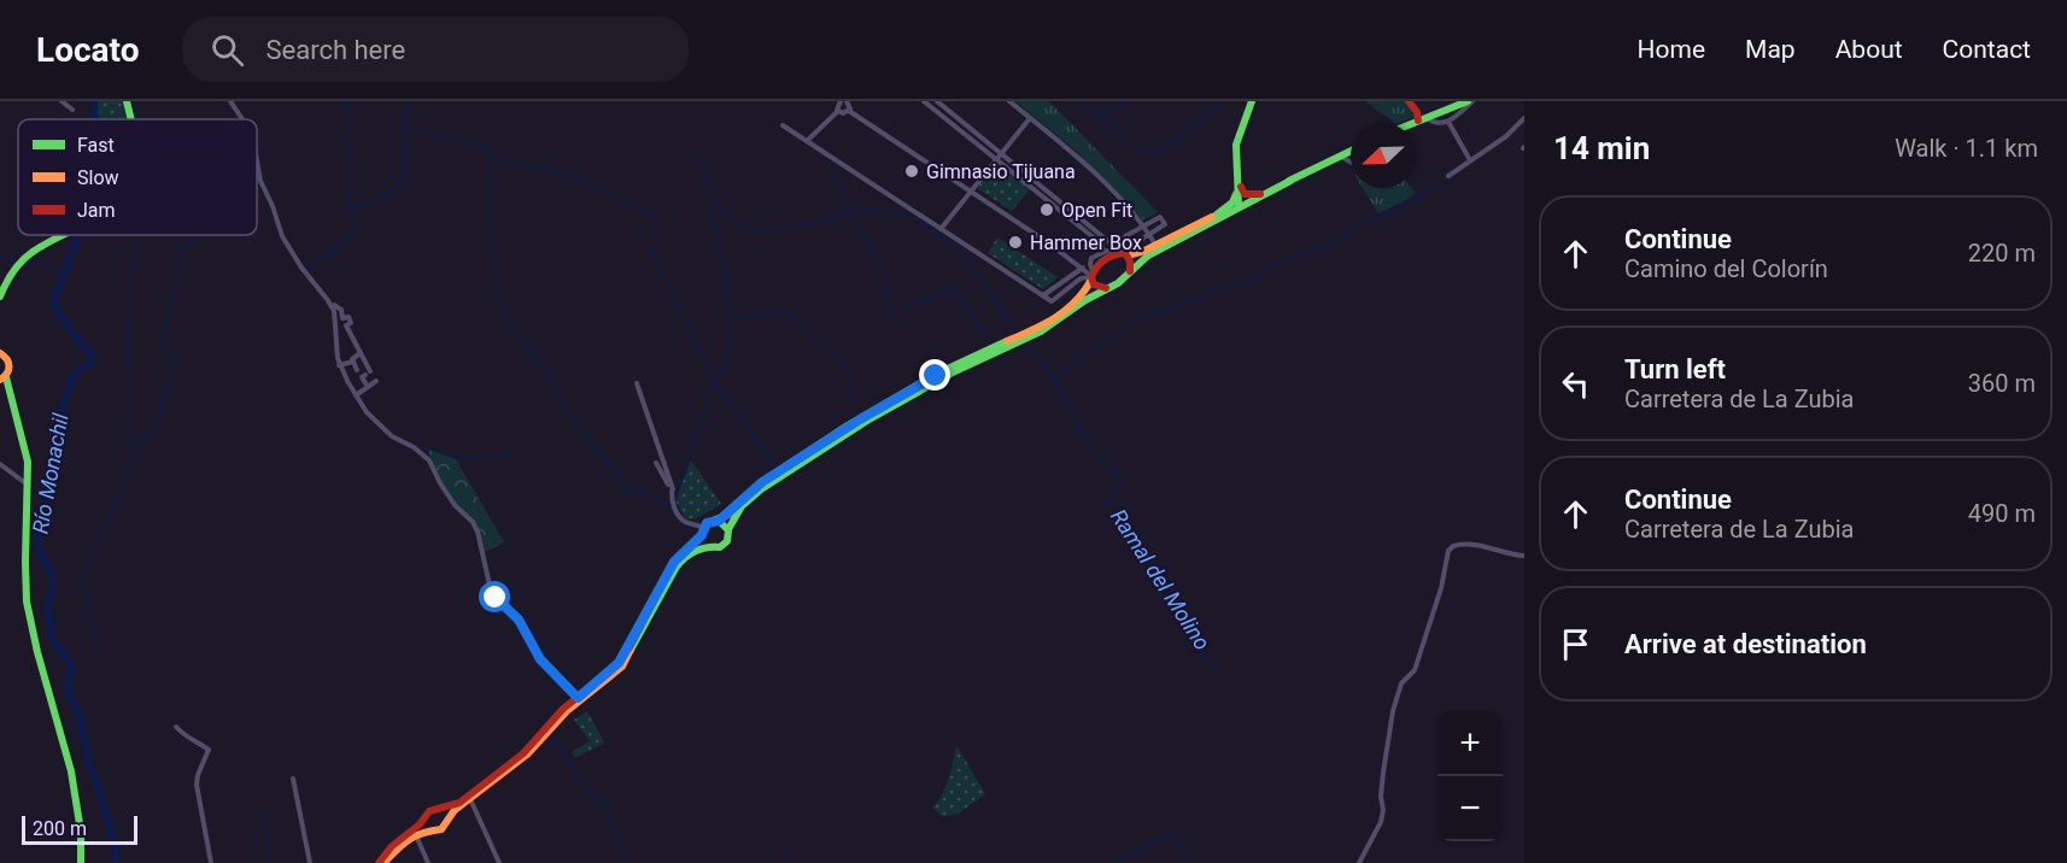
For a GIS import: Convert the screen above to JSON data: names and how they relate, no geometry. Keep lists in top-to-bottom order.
{
  "water": ["Río Monachil", "Ramal del Molino"],
  "places": ["Gimnasio Tijuana", "Open Fit", "Hammer Box"],
  "legend": ["Fast", "Slow", "Jam"],
  "scale_bar": "200 m",
  "north": "bottom left",
  "page": {
    "header": "Locato",
    "search": "Search here",
    "nav": [
      "Home",
      "Map",
      "About",
      "Contact"
    ],
    "heading": ["14 min", "Walk · 1.1 km"],
    "list": [
      ["Continue", "Camino del Colorín", "220 m"],
      ["Turn left", "Carretera de La Zubia", "360 m"],
      ["Continue", "Carretera de La Zubia", "490 m"],
      "Arrive at destination"
    ],
    "map_buttons": ["+", "−"],
    "scale": "200 m"
  }
}
